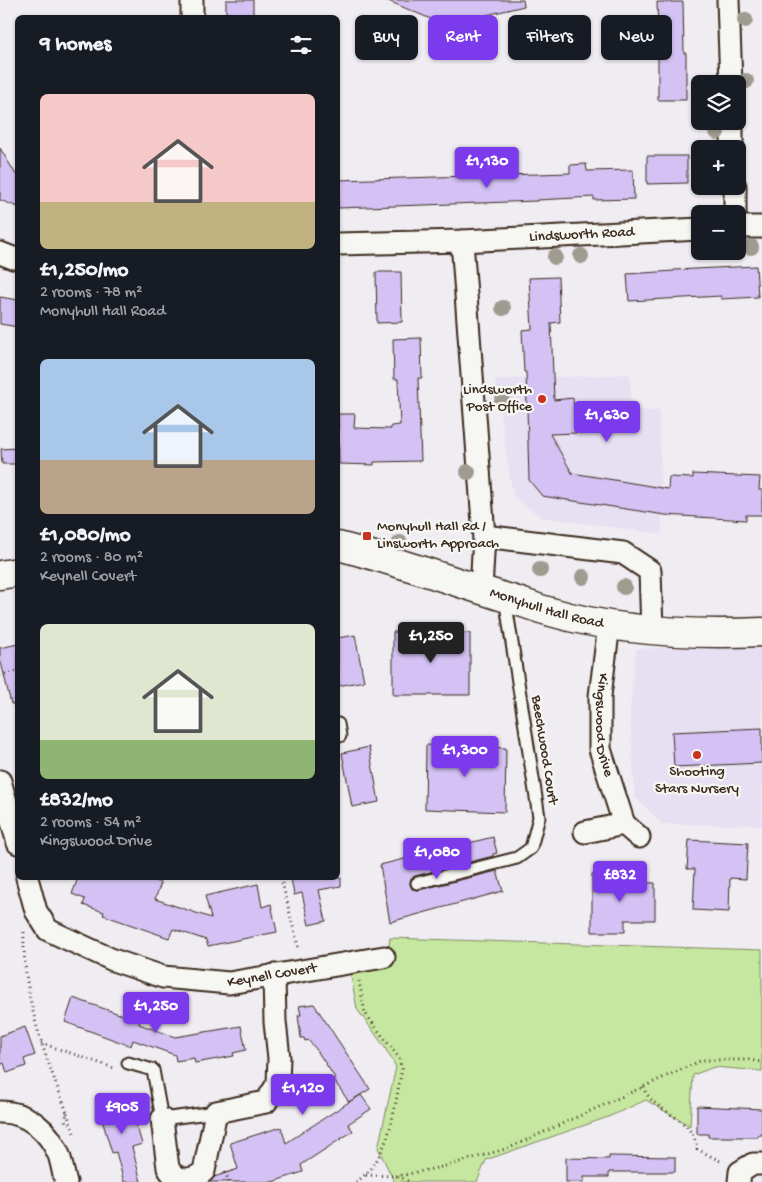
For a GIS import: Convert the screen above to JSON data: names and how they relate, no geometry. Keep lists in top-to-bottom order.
{
  "streets": {
    "street": [
      "Lindsworth Road",
      "Monyhull Hall Road",
      "Kingswood Drive",
      "Keynell Covert"
    ],
    "lane": ["Beechwood Court"]
  },
  "crossings": [
    ["Monyhull Hall Road", "Kingswood Drive"],
    ["Monyhull Hall Road", "Beechwood Court"]
  ],
  "places": {
    "other": ["Lindsworth Post Office", "Shooting Stars Nursery"],
    "transit": ["Monyhull Hall Rd / Linsworth Approach"]
  },
  "page": {
    "chip": [
      "Buy",
      "Rent",
      "Filters",
      "New"
    ],
    "heading": "9 homes",
    "map_buttons": ["+", "−"],
    "list": [
      {
        "name": "£1,250/mo",
        "note": "2 rooms · 78 m² · Monyhull Hall Road"
      },
      {
        "name": "£1,080/mo",
        "note": "2 rooms · 80 m² · Keynell Covert"
      },
      {
        "name": "£832/mo",
        "note": "2 rooms · 54 m² · Kingswood Drive"
      }
    ],
    "price": [
      "£1,130",
      "£1,630",
      "£1,250",
      "£1,300",
      "£1,080",
      "£832",
      "£1,250",
      "£1,120",
      "£905"
    ]
  }
}
